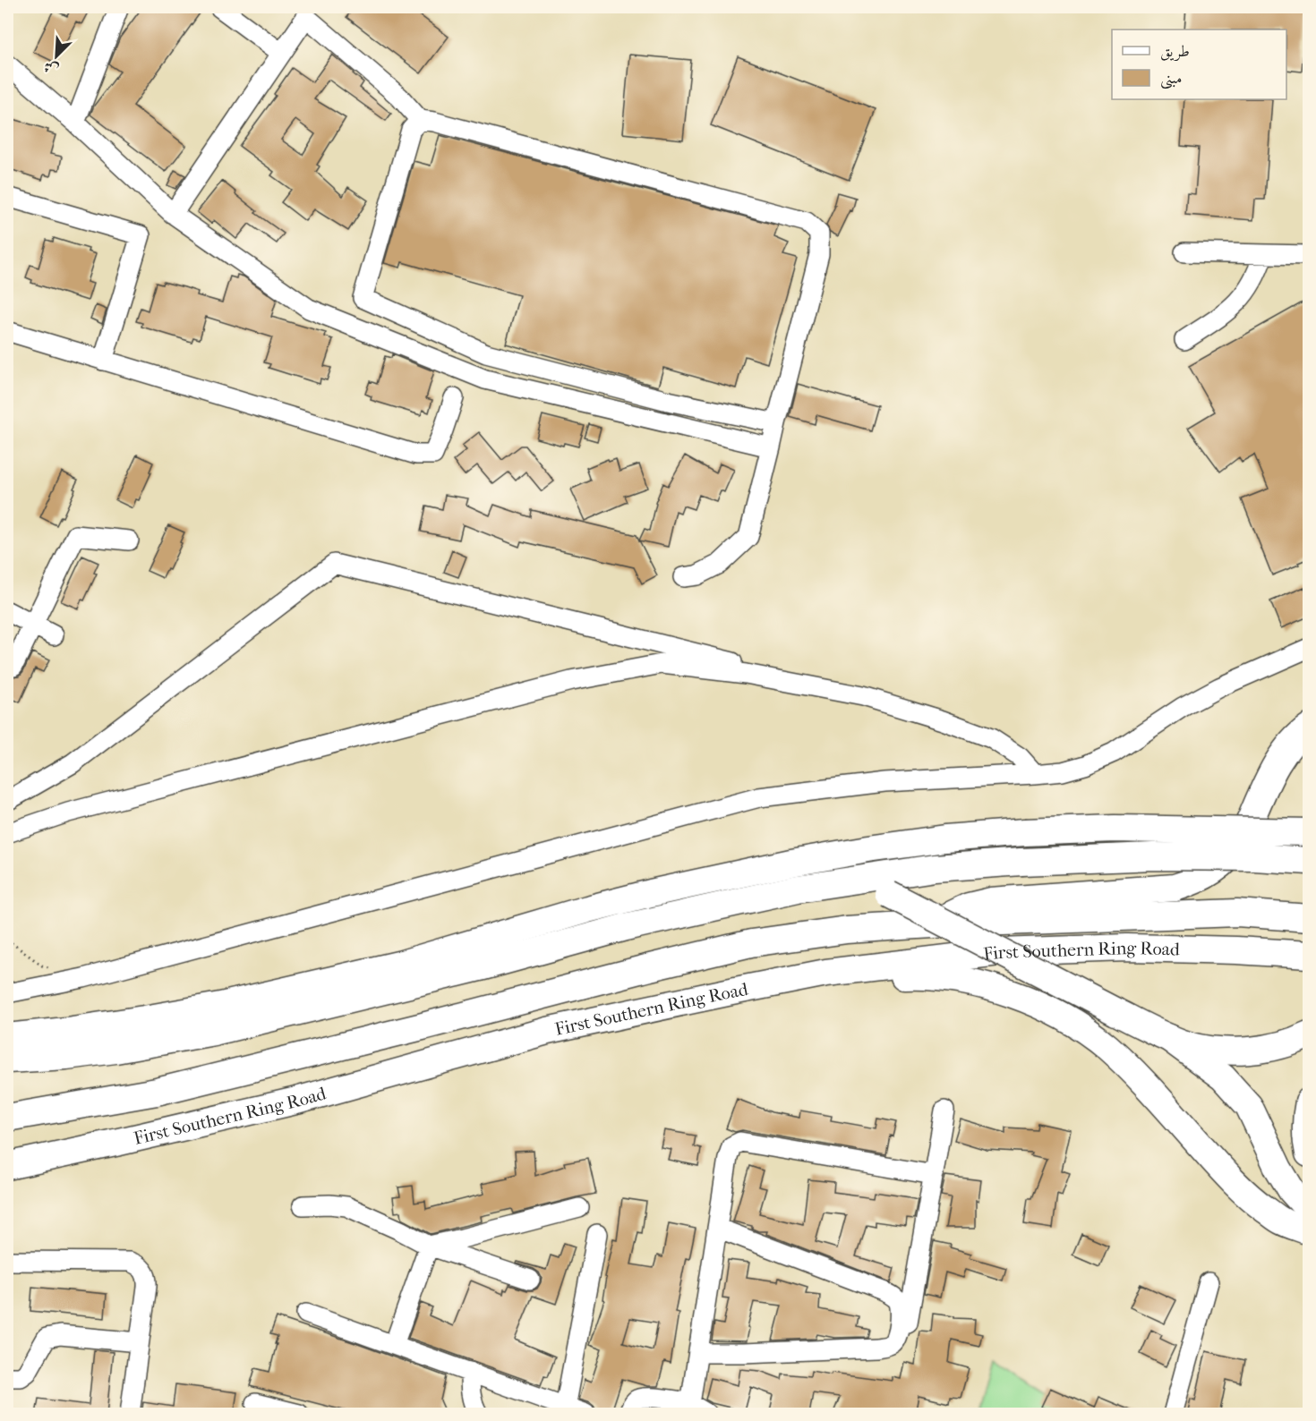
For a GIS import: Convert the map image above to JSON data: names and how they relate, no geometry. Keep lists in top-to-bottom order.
{
  "streets": {
    "highway": ["First Southern Ring Road"]
  },
  "legend": ["طريق", "مبنى"],
  "north": "bottom left"
}
